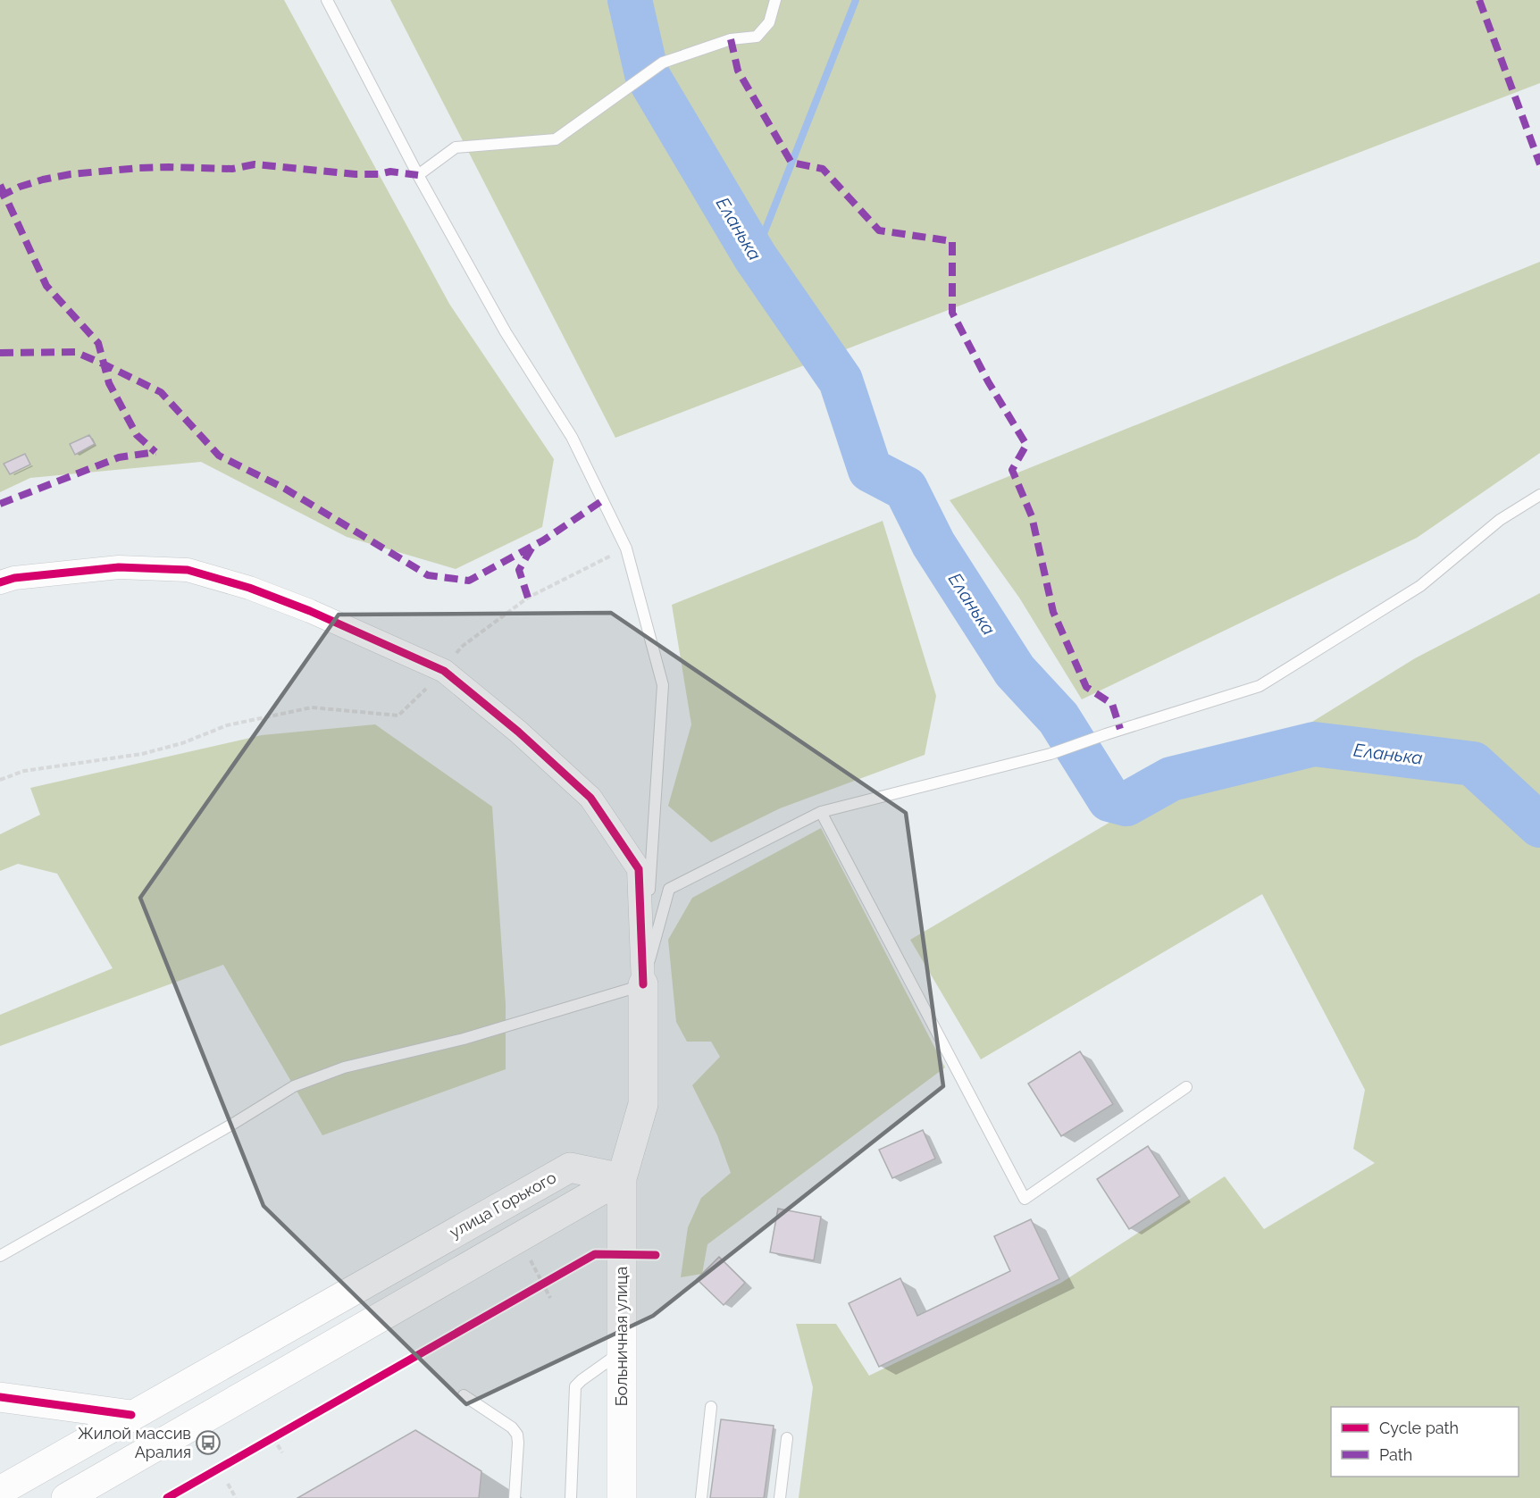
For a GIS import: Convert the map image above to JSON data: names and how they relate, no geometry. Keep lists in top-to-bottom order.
{
  "streets": {
    "main road": ["улица Горького", "Больничная улица"]
  },
  "crossings": [
    ["улица Горького", "Больничная улица"]
  ],
  "water": ["Еланька"],
  "places": {
    "bus stop": ["Жилой массив Аралия"]
  },
  "legend": ["Cycle path", "Path"]
}
